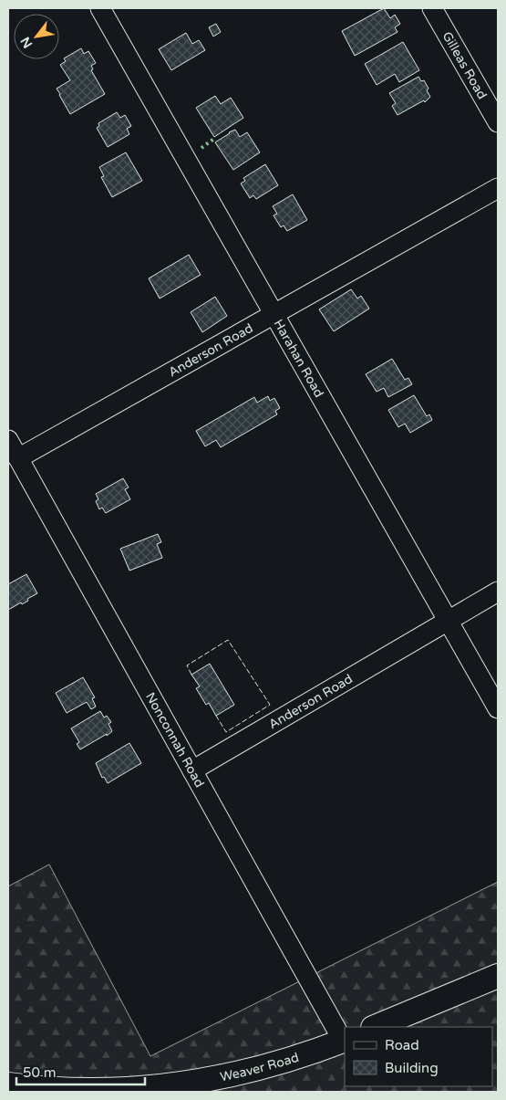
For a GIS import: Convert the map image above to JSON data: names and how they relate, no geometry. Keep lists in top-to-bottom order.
{
  "streets": {
    "main road": ["Weaver Road"],
    "street": [
      "Gilleas Road",
      "Anderson Road",
      "Harahan Road",
      "Nonconnah Road"
    ]
  },
  "crossings": [
    ["Anderson Road", "Harahan Road"],
    ["Anderson Road", "Nonconnah Road"],
    ["Nonconnah Road", "Weaver Road"]
  ],
  "legend": ["Road", "Building"],
  "scale_bar": "50 m",
  "north": "bottom left"
}
